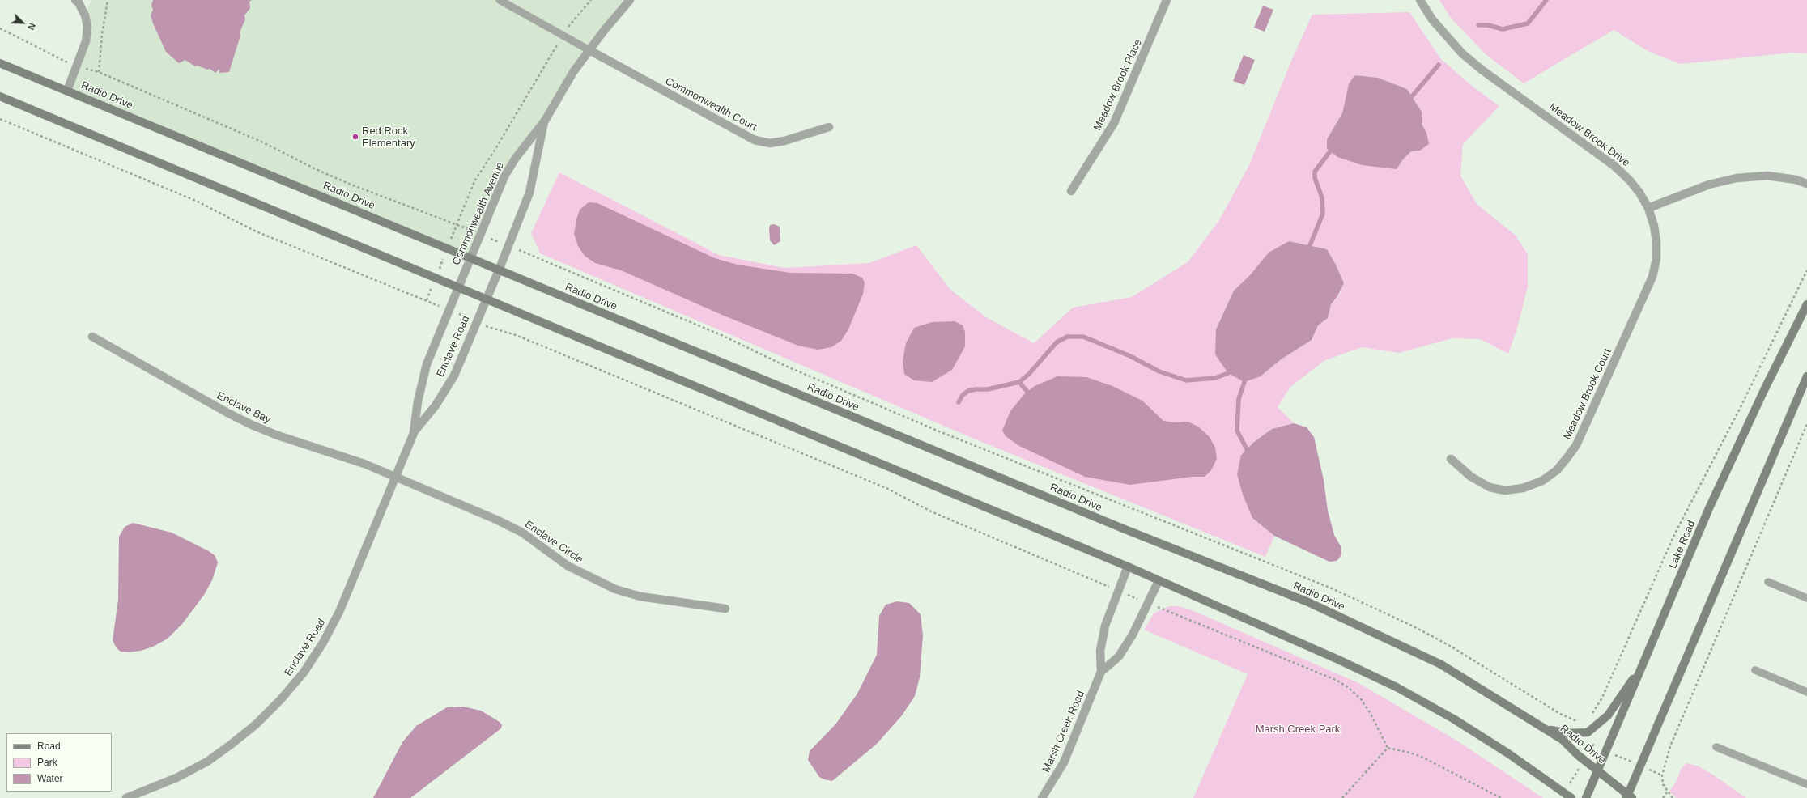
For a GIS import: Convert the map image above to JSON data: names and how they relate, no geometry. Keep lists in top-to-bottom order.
{
  "streets": {
    "main road": ["Radio Drive", "Lake Road"],
    "street": [
      "Meadow Brook Place",
      "Commonwealth Court",
      "Meadow Brook Drive",
      "Commonwealth Avenue",
      "Enclave Road",
      "Meadow Brook Court",
      "Enclave Bay",
      "Enclave Circle",
      "Marsh Creek Road"
    ]
  },
  "crossings": [
    ["Radio Drive", "Commonwealth Avenue"],
    ["Radio Drive", "Lake Road"],
    ["Commonwealth Court", "Commonwealth Avenue"],
    ["Meadow Brook Drive", "Meadow Brook Court"],
    ["Commonwealth Avenue", "Enclave Road"],
    ["Enclave Road", "Enclave Bay"],
    ["Enclave Road", "Enclave Circle"],
    ["Enclave Bay", "Enclave Circle"]
  ],
  "parks": ["Marsh Creek Park"],
  "places": ["Red Rock Elementary"],
  "legend": ["Road", "Park", "Water"],
  "north": "bottom right"
}
